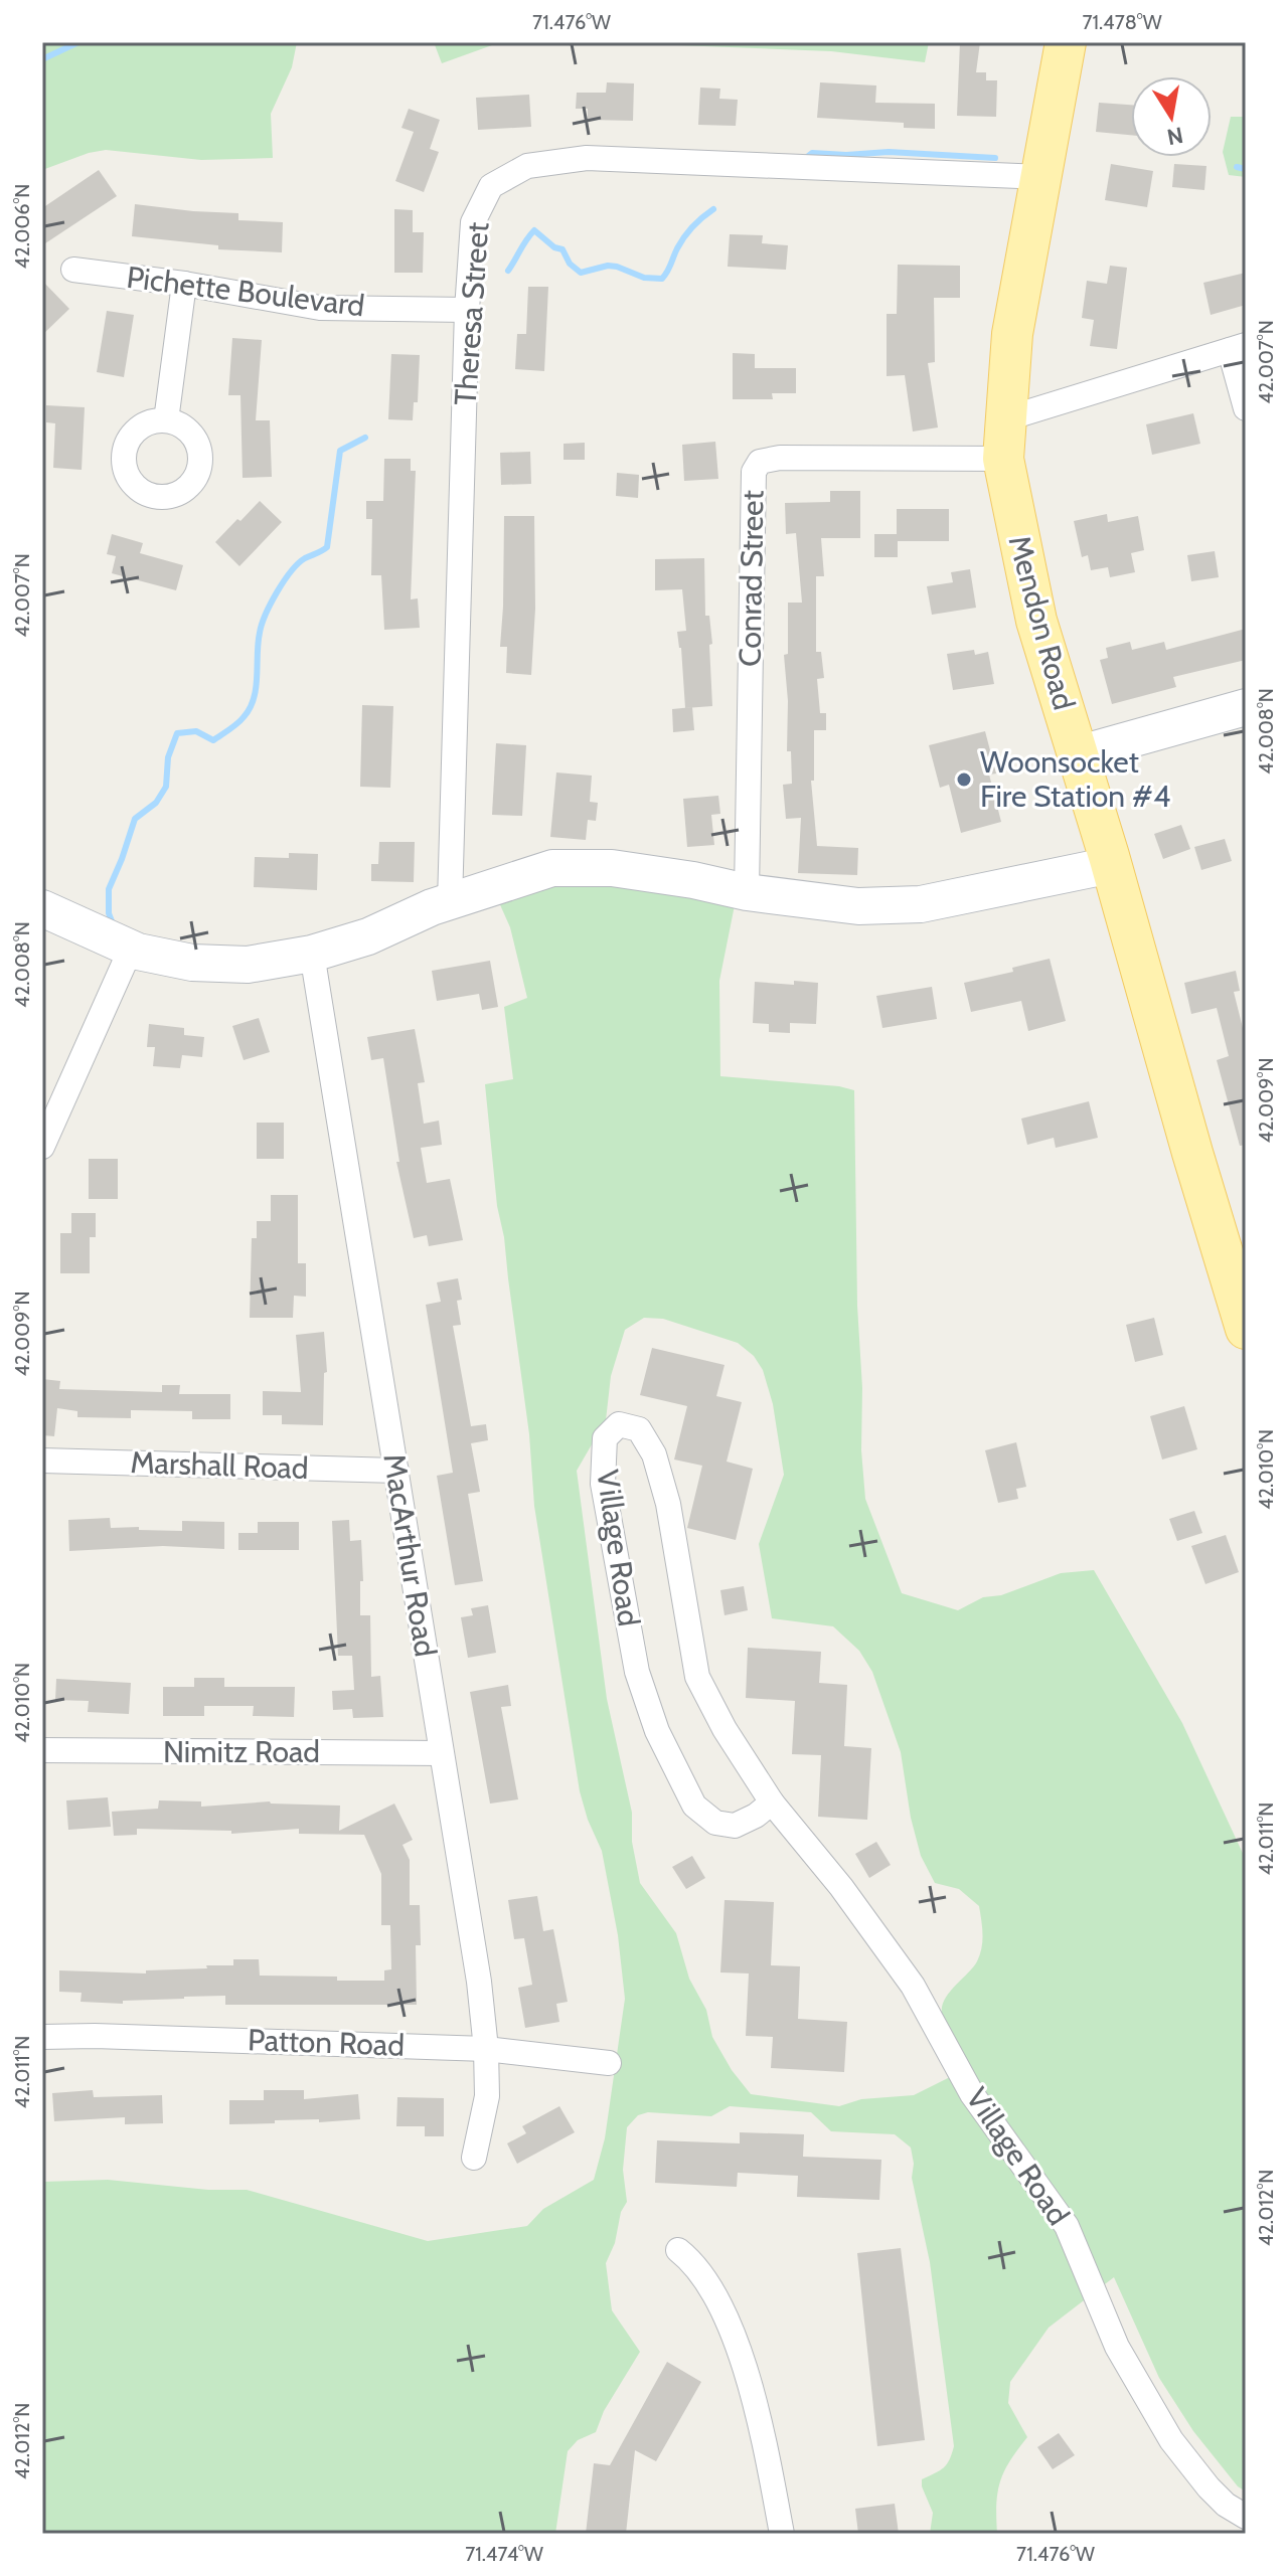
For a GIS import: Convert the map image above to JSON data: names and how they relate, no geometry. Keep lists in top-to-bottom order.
{
  "streets": {
    "main road": ["Mendon Road"],
    "street": [
      "Pichette Boulevard",
      "Theresa Street",
      "Conrad Street",
      "Marshall Road",
      "Village Road",
      "MacArthur Road",
      "Nimitz Road",
      "Patton Road"
    ]
  },
  "crossings": [
    ["Pichette Boulevard", "Theresa Street"],
    ["Theresa Street", "Mendon Road"],
    ["Conrad Street", "Mendon Road"],
    ["Marshall Road", "MacArthur Road"],
    ["MacArthur Road", "Nimitz Road"],
    ["MacArthur Road", "Patton Road"]
  ],
  "places": ["Woonsocket Fire Station #4"],
  "north": "bottom",
  "coordinates": [
    "71.476°W",
    "71.478°W",
    "42.006°N",
    "42.007°N",
    "42.008°N",
    "42.009°N",
    "42.010°N",
    "42.011°N",
    "42.012°N",
    "71.474°W"
  ]
}
